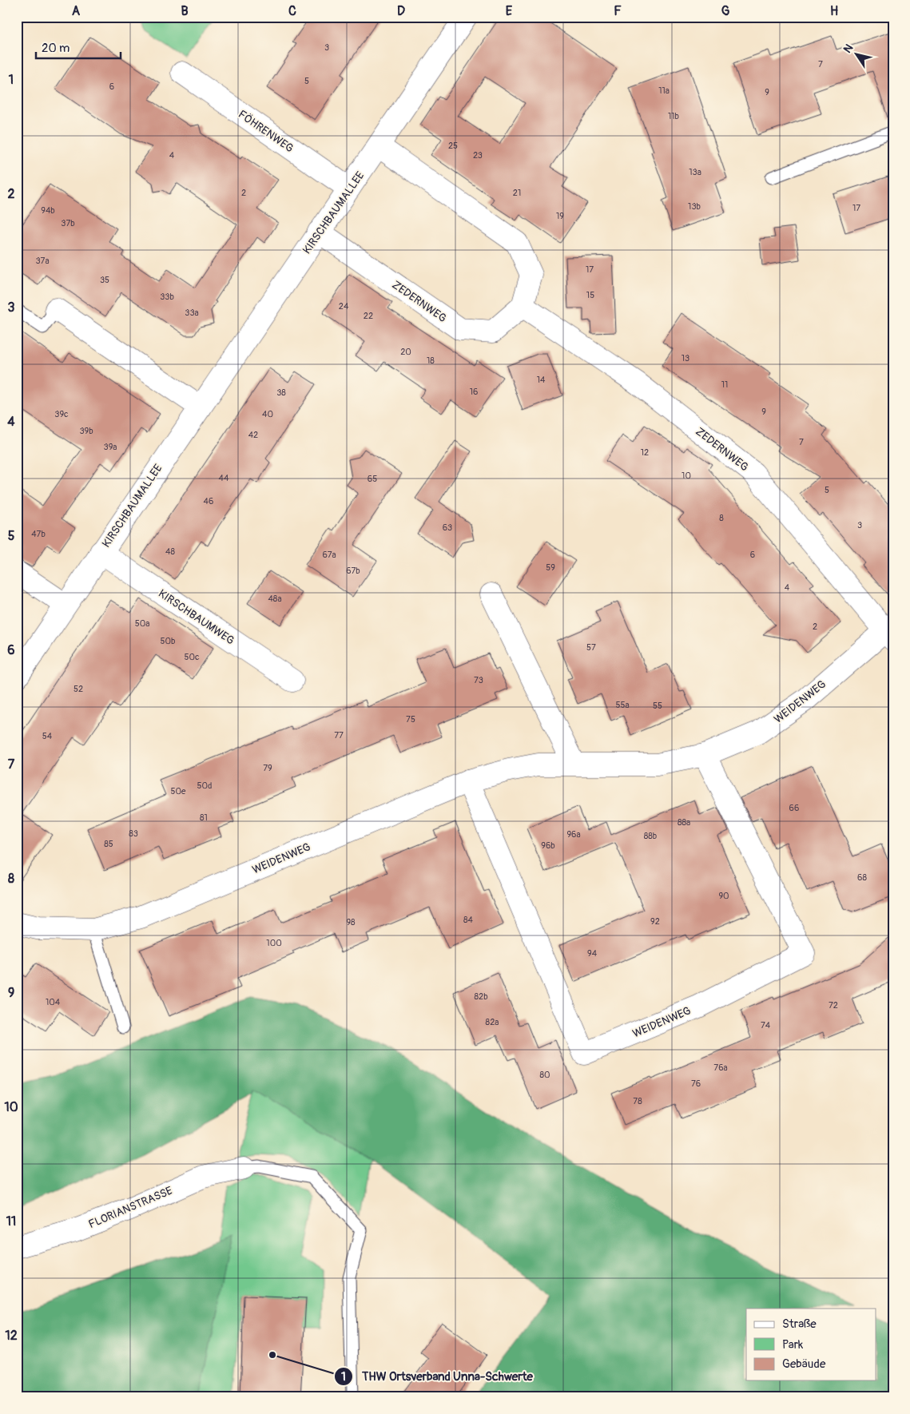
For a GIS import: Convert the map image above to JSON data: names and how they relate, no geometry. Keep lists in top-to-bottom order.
{
  "streets": {
    "street": [
      "FÖHRENWEG",
      "KIRSCHBAUMALLEE",
      "ZEDERNWEG",
      "KIRSCHBAUMWEG",
      "WEIDENWEG",
      "FLORIANSTRASSE"
    ]
  },
  "crossings": [
    ["FÖHRENWEG", "KIRSCHBAUMALLEE"],
    ["KIRSCHBAUMALLEE", "ZEDERNWEG"],
    ["KIRSCHBAUMALLEE", "KIRSCHBAUMWEG"],
    ["ZEDERNWEG", "WEIDENWEG"]
  ],
  "places": ["THW Ortsverband Unna-Schwerte"],
  "house_numbers": [
    "3",
    "7",
    "5",
    "6",
    "11a",
    "9",
    "11b",
    "25",
    "4",
    "23",
    "13a",
    "2",
    "21",
    "13b",
    "17",
    "94b",
    "19",
    "37b",
    "37a",
    "17",
    "35",
    "15",
    "33b",
    "24",
    "33a",
    "22",
    "20",
    "13",
    "18",
    "14",
    "11",
    "16",
    "38",
    "9",
    "39c",
    "40",
    "39b",
    "42",
    "7",
    "39a",
    "12",
    "10",
    "44",
    "65",
    "5",
    "46",
    "8",
    "3",
    "63",
    "47b",
    "48",
    "67a",
    "6",
    "59",
    "67b",
    "4",
    "48a",
    "50a",
    "2",
    "50b",
    "57",
    "50c",
    "73",
    "52",
    "55a",
    "55",
    "75",
    "77",
    "54",
    "79",
    "50d",
    "50e",
    "66",
    "81",
    "88a",
    "83",
    "96a",
    "88b",
    "85",
    "96b",
    "68",
    "90",
    "84",
    "92",
    "98",
    "100",
    "94",
    "82b",
    "104",
    "72",
    "82a",
    "74",
    "76a",
    "80",
    "76",
    "78"
  ],
  "legend": ["Straße", "Park", "Gebäude"],
  "scale_bar": "20 m",
  "north": "top left",
  "grid": {
    "columns": [
      "A",
      "B",
      "C",
      "D",
      "E",
      "F",
      "G",
      "H"
    ],
    "rows": [
      "1",
      "2",
      "3",
      "4",
      "5",
      "6",
      "7",
      "8",
      "9",
      "10",
      "11",
      "12"
    ]
  }
}
